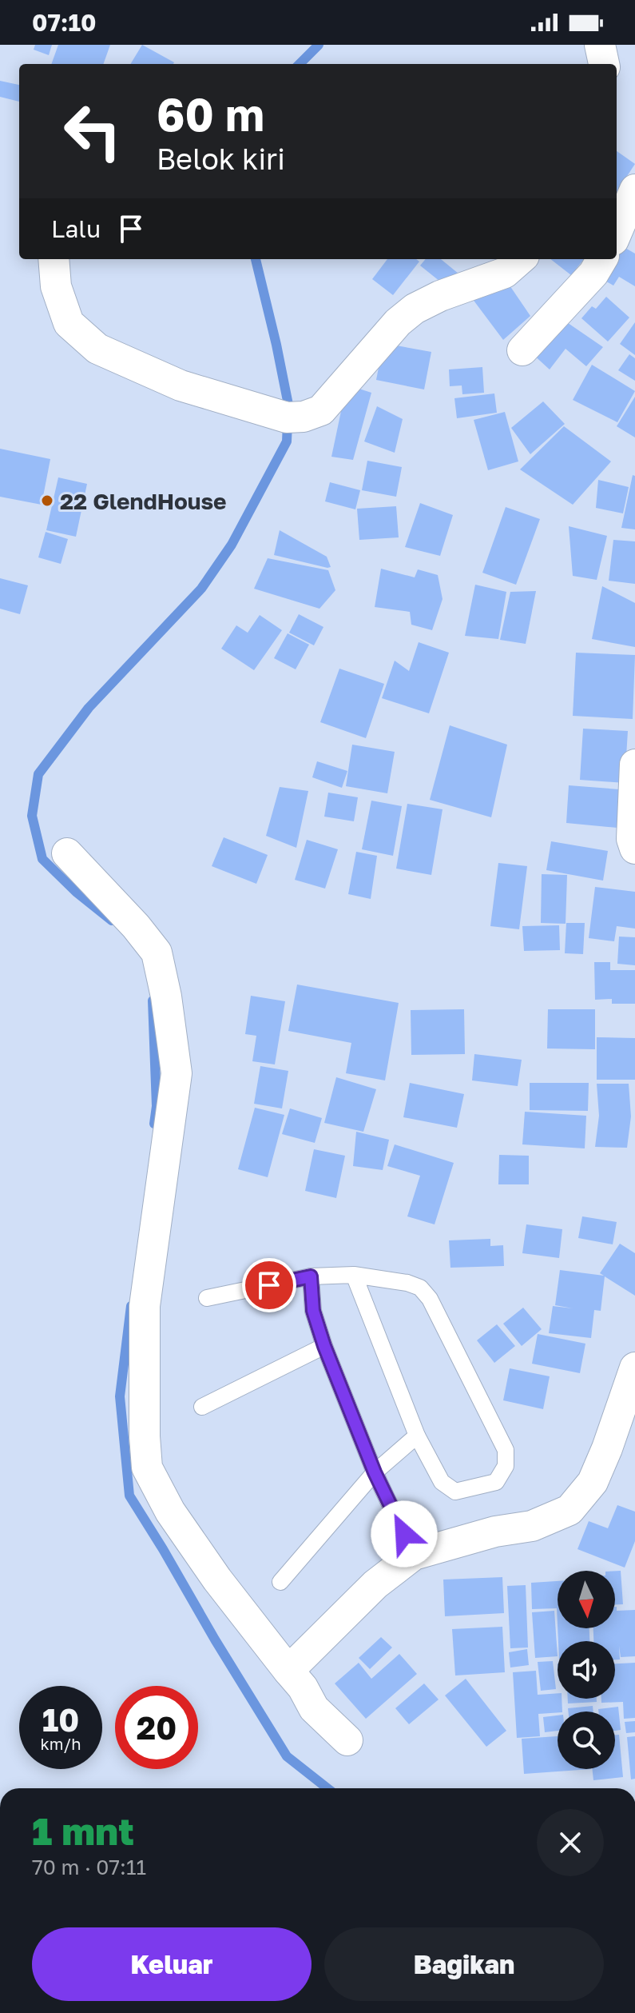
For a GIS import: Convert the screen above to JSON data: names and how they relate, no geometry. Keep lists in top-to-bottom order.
{
  "places": ["22 GlendHouse"],
  "north": "bottom",
  "page": {
    "status": "07:10",
    "turn": ["60 m", "Belok kiri"],
    "then": "Lalu",
    "speed": "10 km/h",
    "limit": "20",
    "heading": ["1 mnt", "70 m · 07:11"],
    "buttons": ["Keluar", "Bagikan"]
  }
}
